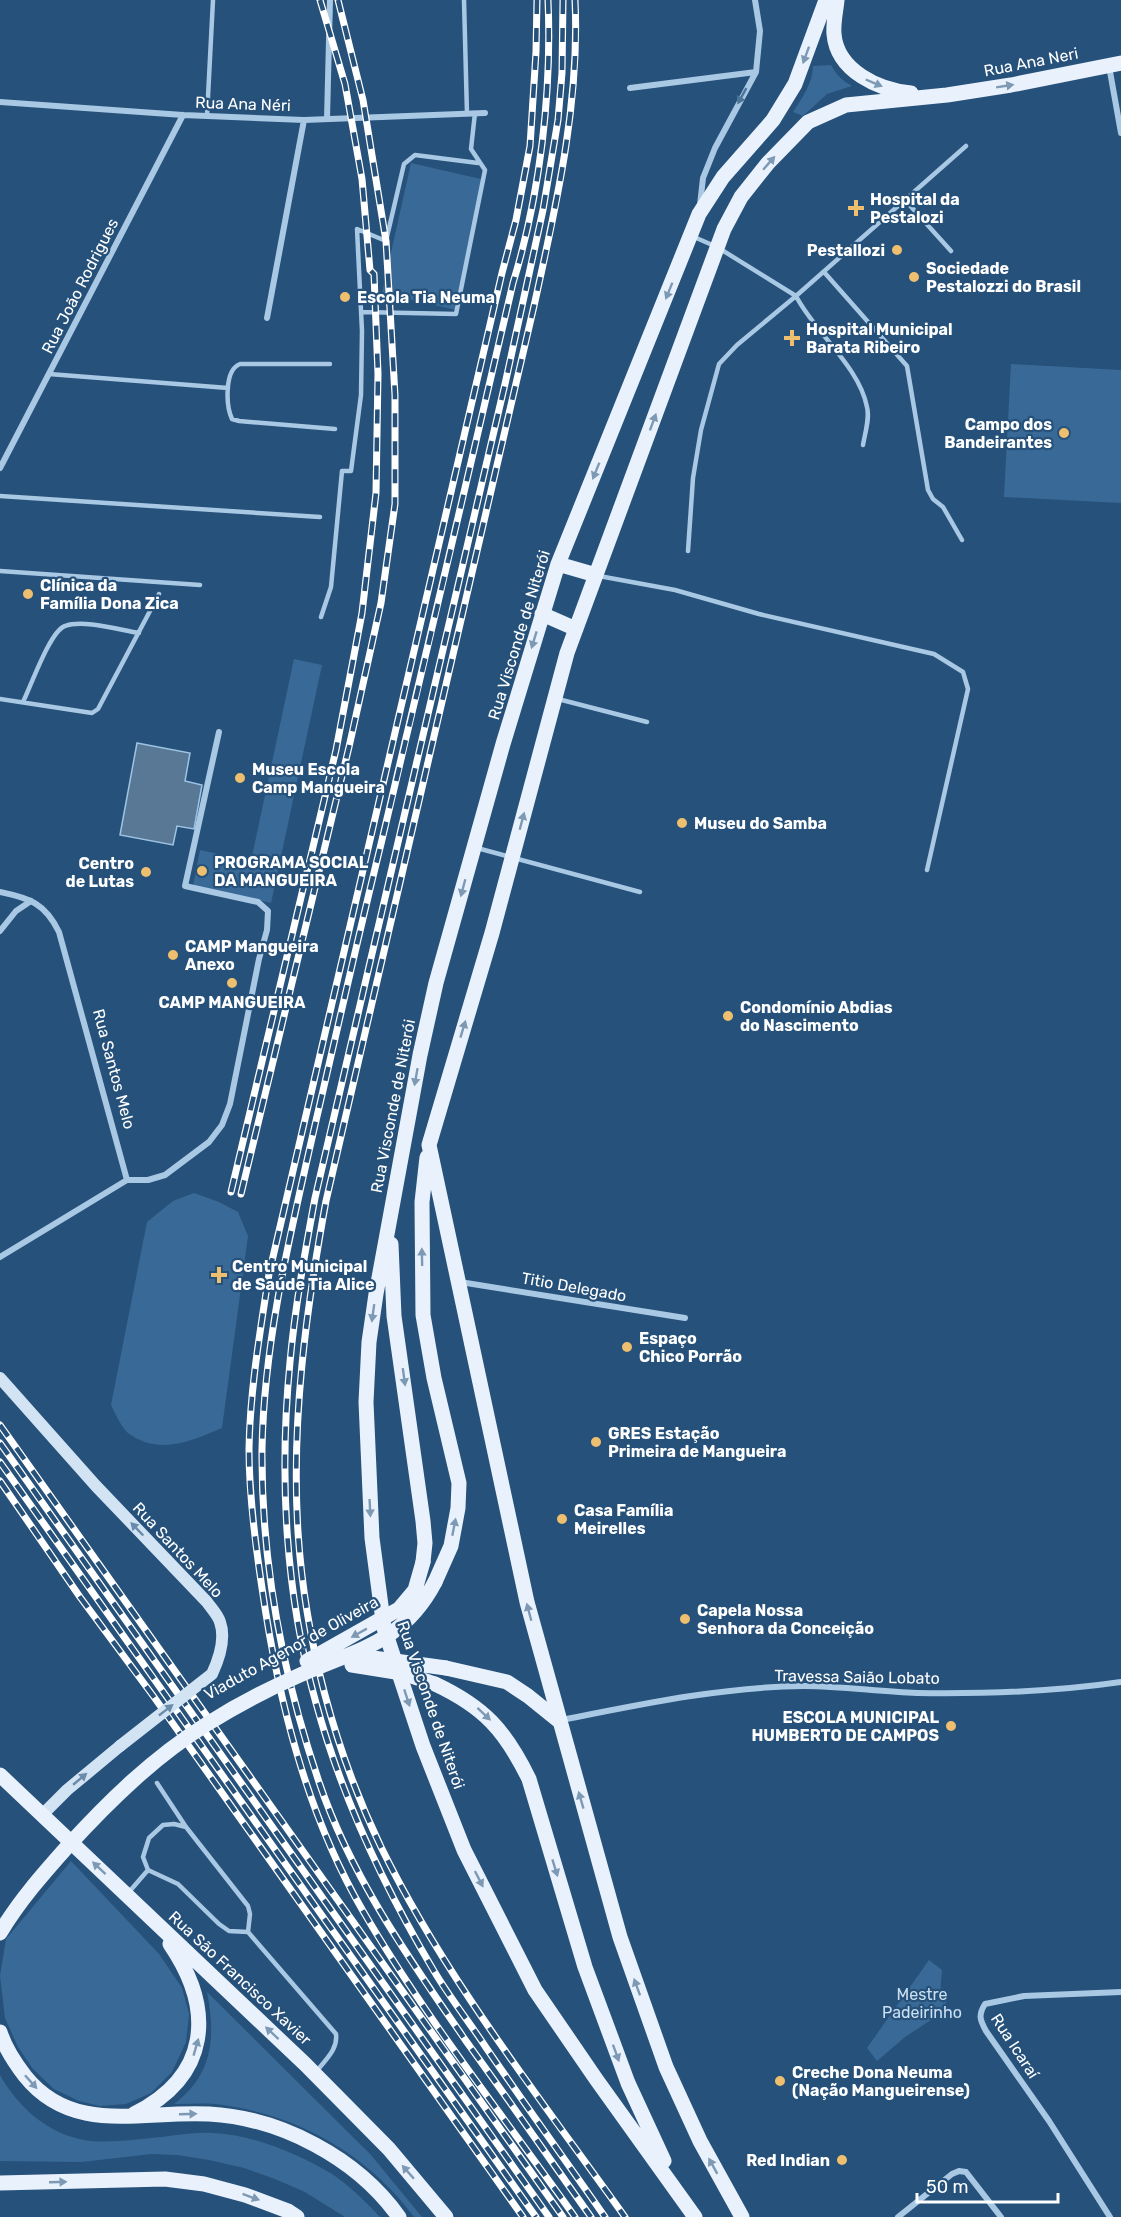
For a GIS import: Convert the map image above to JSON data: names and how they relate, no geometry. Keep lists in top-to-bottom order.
{
  "streets": {
    "main road": [
      "Rua Ana Neri",
      "Rua Visconde de Niterói",
      "Rua Santos Melo",
      "Viaduto Agenor de Oliveira",
      "Rua São Francisco Xavier"
    ],
    "street": [
      "Rua Ana Néri",
      "Rua João Rodrigues",
      "Titio Delegado",
      "Travessa Saião Lobato",
      "Rua Icaraí"
    ]
  },
  "crossings": [
    ["Rua Ana Néri", "Rua João Rodrigues"],
    ["Rua Visconde de Niterói", "Viaduto Agenor de Oliveira"],
    ["Rua Santos Melo", "Rua São Francisco Xavier"]
  ],
  "one_way": ["Rua Ana Neri", "Rua São Francisco Xavier"],
  "parks": ["Mestre Padeirinho"],
  "places": {
    "health": ["Hospital da Pestalozi", "Hospital Municipal Barata Ribeiro", "Centro Municipal de Saúde Tia Alice"],
    "other": [
      "Pestallozi",
      "Sociedade Pestalozzi do Brasil",
      "Escola Tia Neuma",
      "Campo dos Bandeirantes",
      "Clínica da Família Dona Zica",
      "Museu Escola Camp Mangueira",
      "Museu do Samba",
      "PROGRAMA SOCIAL DA MANGUEIRA",
      "Centro de Lutas",
      "CAMP Mangueira Anexo",
      "CAMP MANGUEIRA",
      "Condomínio Abdias do Nascimento",
      "Espaço Chico Porrão",
      "GRES Estação Primeira de Mangueira",
      "Casa Família Meirelles",
      "Capela Nossa Senhora da Conceição",
      "ESCOLA MUNICIPAL HUMBERTO DE CAMPOS",
      "Creche Dona Neuma (Nação Mangueirense)",
      "Red Indian"
    ]
  },
  "scale_bar": "50 m"
}
